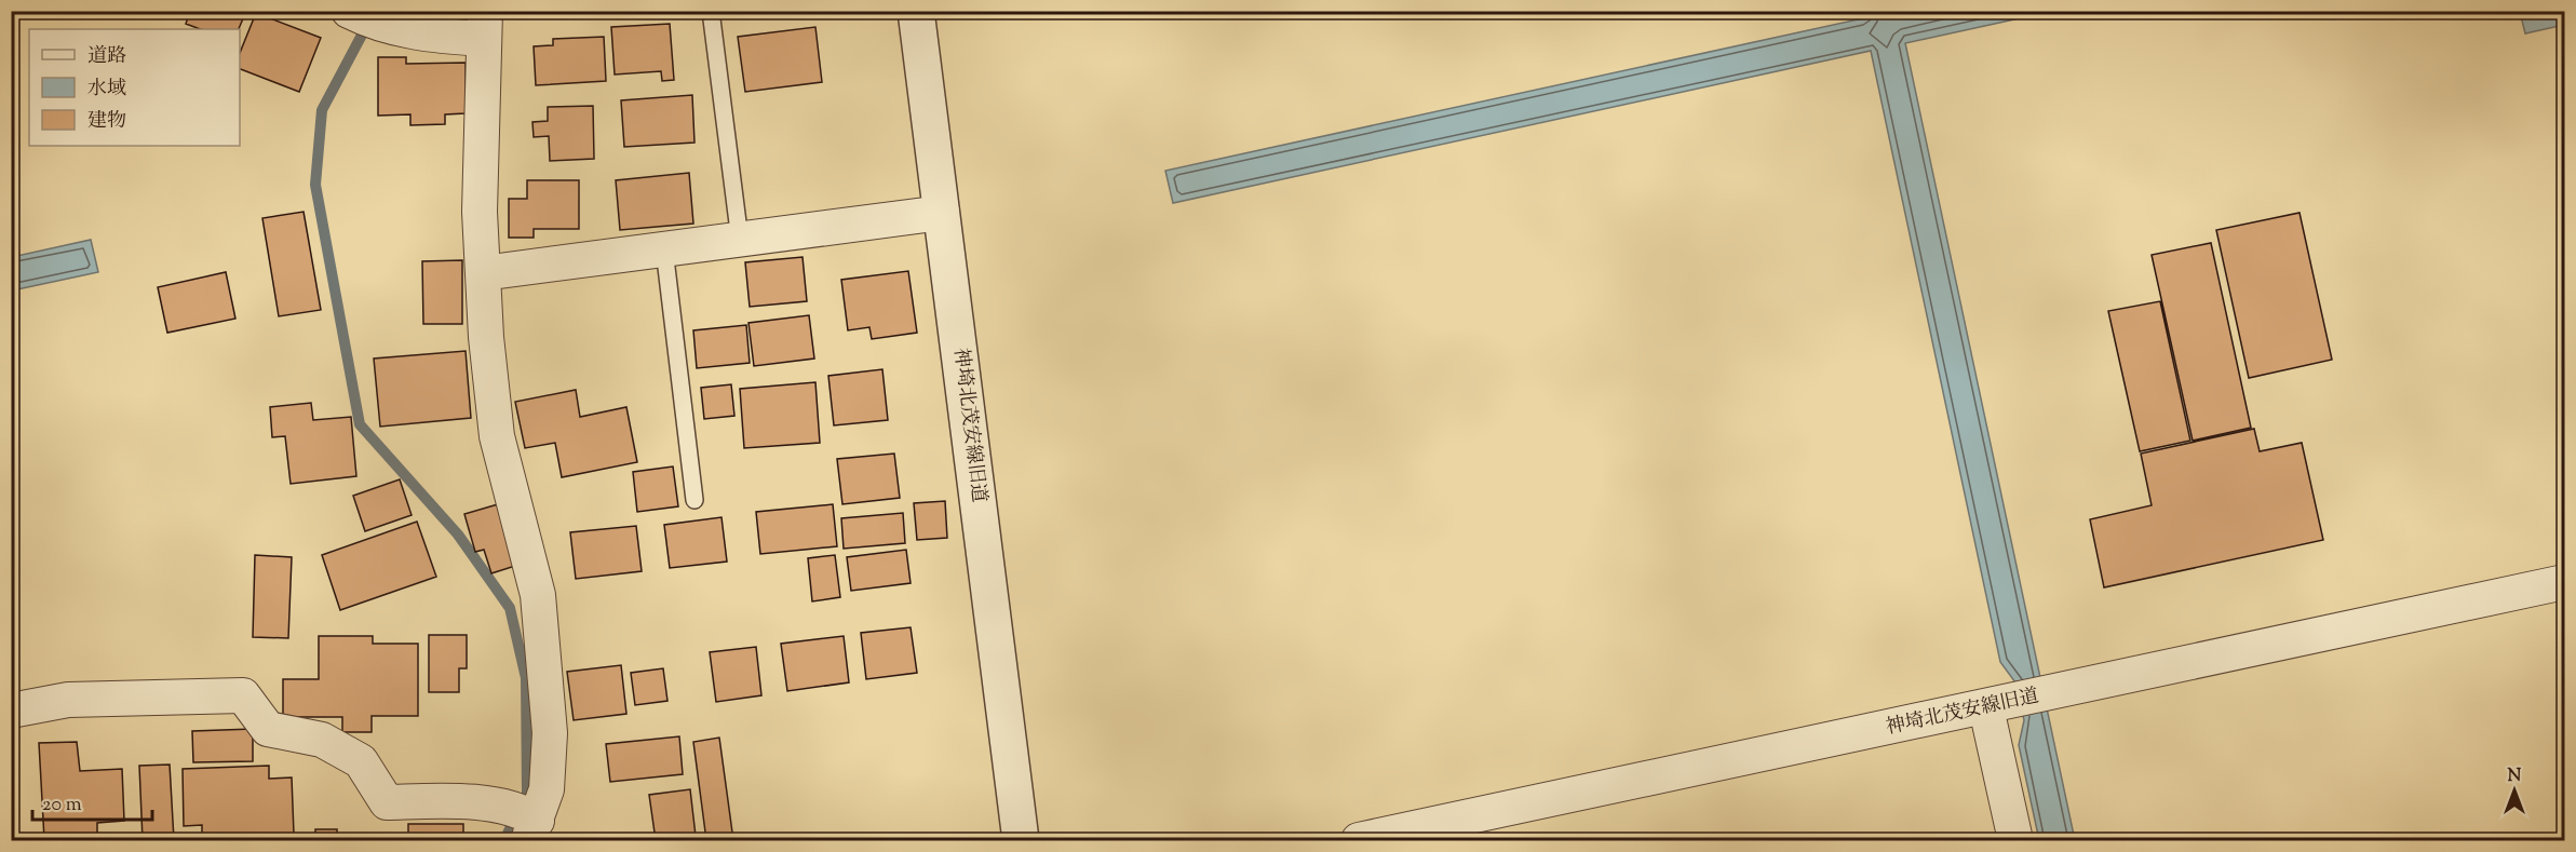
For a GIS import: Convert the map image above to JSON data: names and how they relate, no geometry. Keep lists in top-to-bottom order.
{
  "streets": {
    "street": ["神埼北茂安線旧道"]
  },
  "legend": ["道路", "水域", "建物"],
  "scale_bar": "20 m",
  "north": "top"
}
